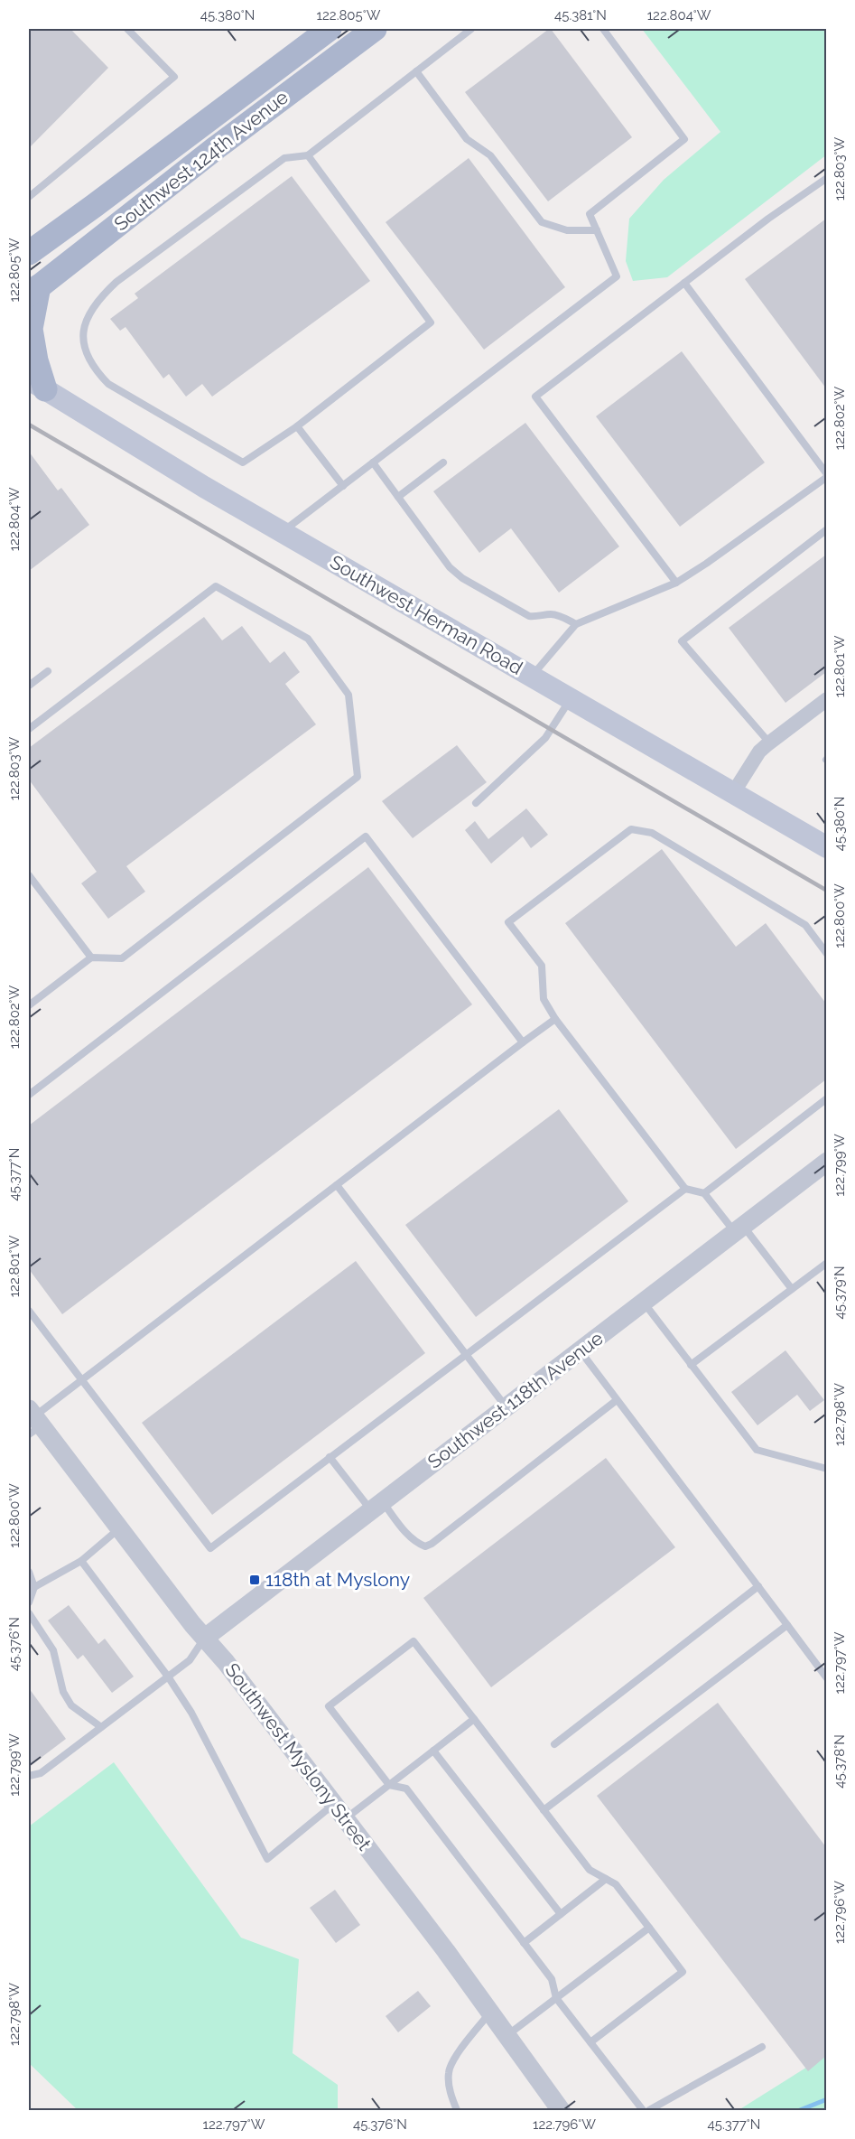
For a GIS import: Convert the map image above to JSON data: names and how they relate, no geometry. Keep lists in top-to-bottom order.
{
  "streets": {
    "main road": ["Southwest 124th Avenue", "Southwest Herman Road"],
    "street": ["Southwest 118th Avenue", "Southwest Myslony Street"]
  },
  "crossings": [
    ["Southwest 118th Avenue", "Southwest Myslony Street"]
  ],
  "places": {
    "transit": ["118th at Myslony"]
  },
  "coordinates": [
    "45.380°N",
    "122.805°W",
    "45.381°N",
    "122.804°W",
    "122.803°W",
    "122.802°W",
    "122.801°W",
    "122.800°W",
    "122.799°W",
    "45.377°N",
    "45.379°N",
    "122.798°W",
    "45.376°N",
    "122.797°W",
    "45.378°N",
    "122.796°W"
  ]
}
